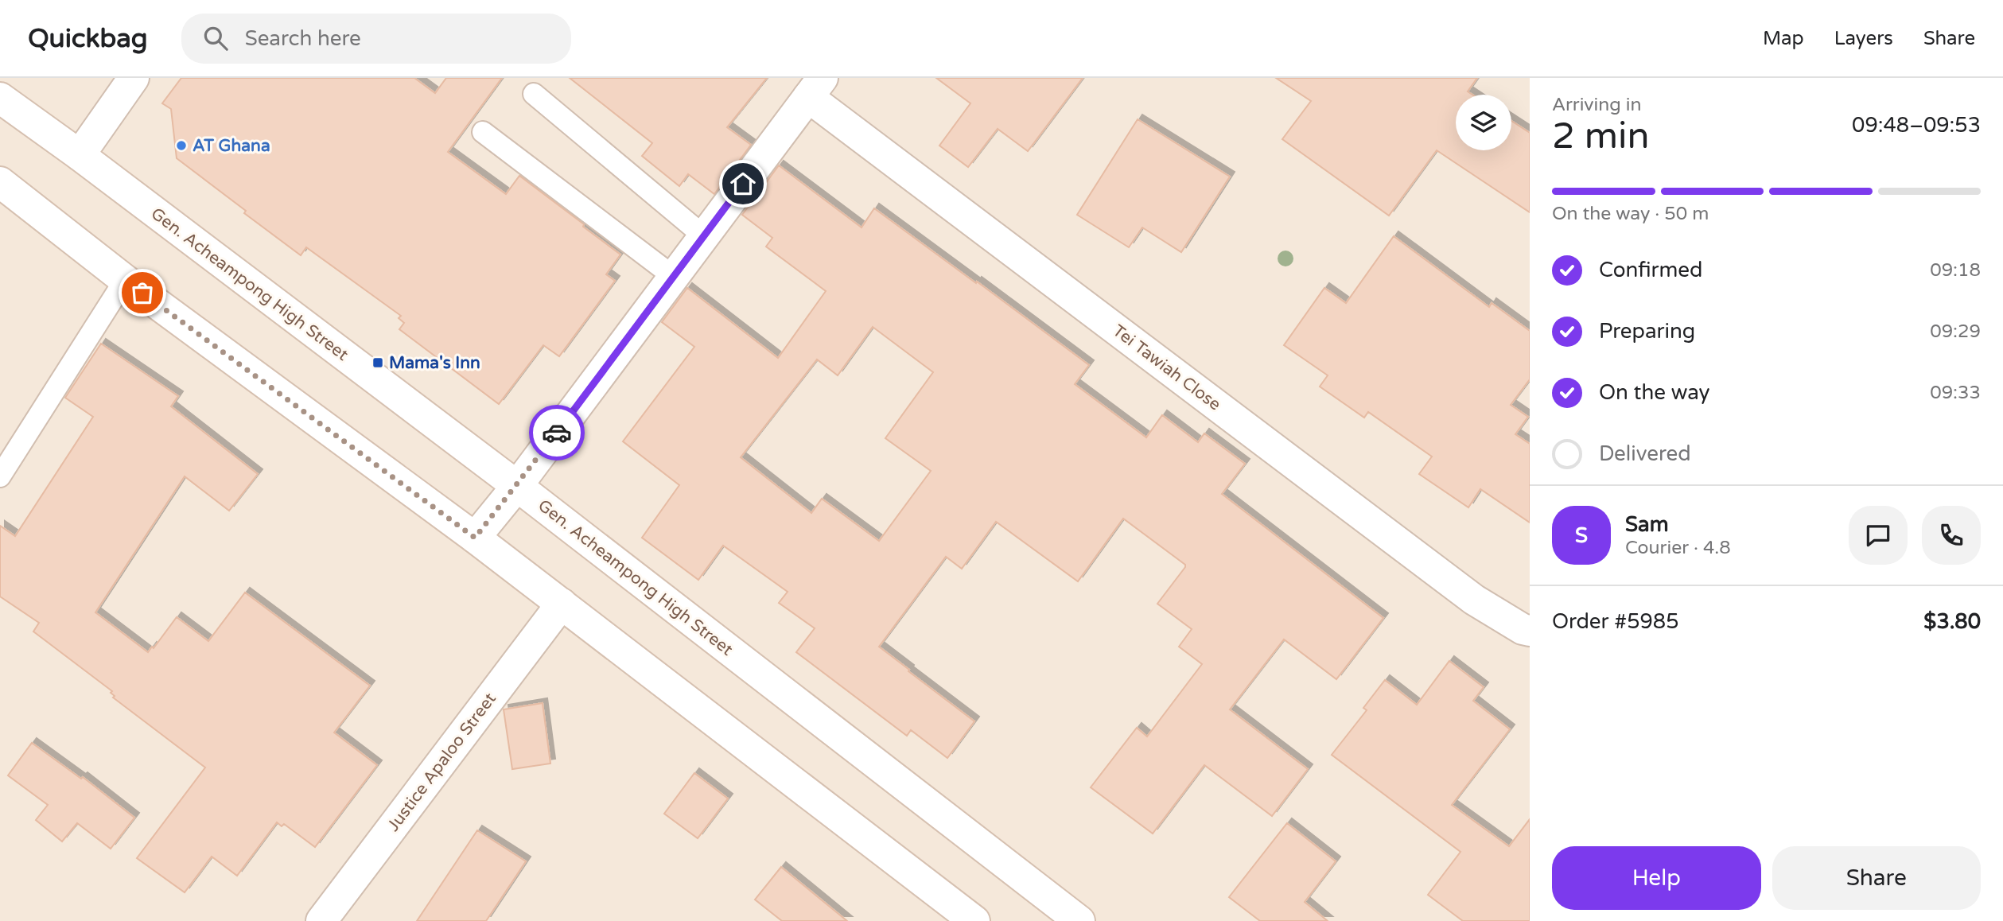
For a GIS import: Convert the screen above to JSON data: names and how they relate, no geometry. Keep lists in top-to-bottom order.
{
  "streets": {
    "main road": ["Gen. Acheampong High Street", "Tei Tawiah Close", "Justice Apaloo Street"]
  },
  "places": {
    "other": ["AT Ghana"],
    "transit": ["Mama's Inn"]
  },
  "page": {
    "header": "Quickbag",
    "search": "Search here",
    "nav": ["Map", "Layers", "Share"],
    "heading": ["2 min", "Arriving in", "09:48–09:53"],
    "panel": [
      "Sam",
      "Courier · 4.8",
      "Order #5985",
      "$3.80"
    ],
    "bar": "On the way · 50 m",
    "list": [
      ["Confirmed", "09:18"],
      ["Preparing", "09:29"],
      ["On the way", "09:33"],
      "Delivered"
    ],
    "round": "S",
    "buttons": ["Help", "Share"]
  }
}
